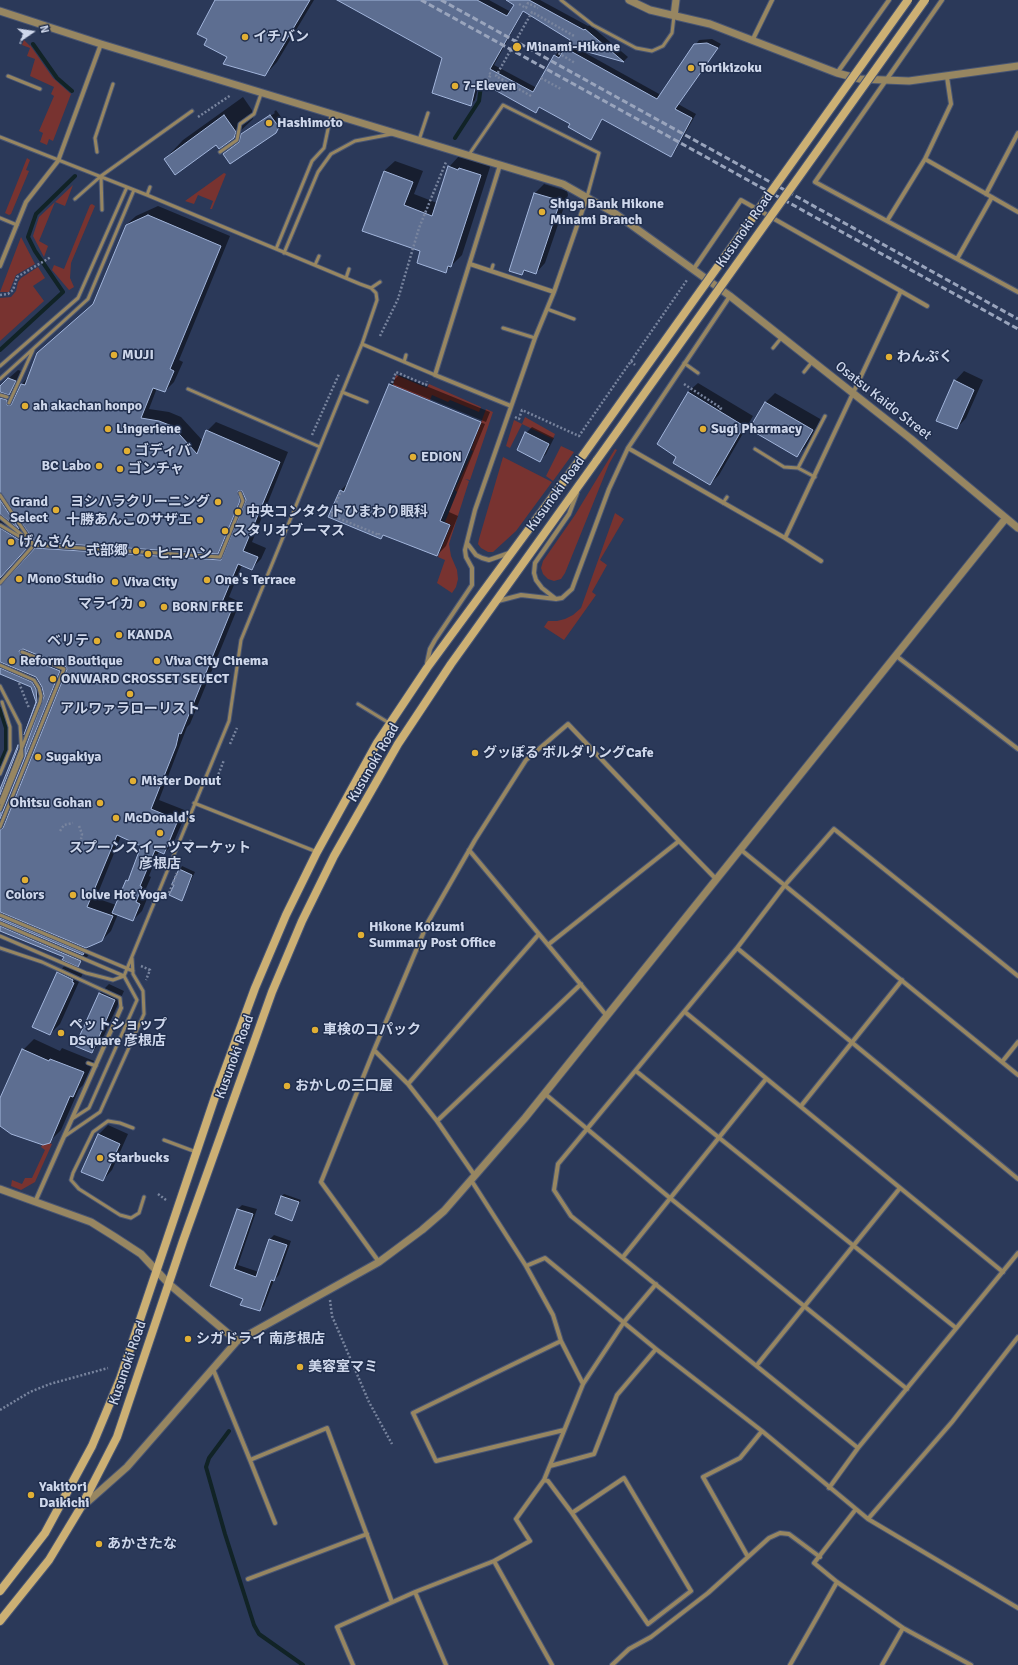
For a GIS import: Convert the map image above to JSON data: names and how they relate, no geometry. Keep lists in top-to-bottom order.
{
  "streets": {
    "main road": ["Kusunoki Road"],
    "street": ["Osatsu Kaido Street"]
  },
  "places": [
    "イチバン",
    "Minami-Hikone",
    "Torikizoku",
    "7-Eleven",
    "Hashimoto",
    "Shiga Bank Hikone Minami Branch",
    "MUJI",
    "わんぷく",
    "ah akachan honpo",
    "Lingeriene",
    "Sugi Pharmacy",
    "ゴディバ",
    "EDION",
    "BC Labo",
    "ゴンチャ",
    "ヨシハラクリーニング",
    "Grand Select",
    "中央コンタクトひまわり眼科",
    "十勝あんこのサザエ",
    "スタリオブーマス",
    "げんさん",
    "式部郷",
    "ヒコハン",
    "Mono Studio",
    "One's Terrace",
    "Viva City",
    "マライカ",
    "BORN FREE",
    "KANDA",
    "ベリテ",
    "Reform Boutique",
    "Viva City Cinema",
    "ONWARD CROSSET SELECT",
    "アルワァラローリスト",
    "グッぽる ボルダリングCafe",
    "Sugakiya",
    "Mister Donut",
    "Ohitsu Gohan",
    "McDonald's",
    "スプーンスイーツマーケット 彦根店",
    "Colors",
    "lolve Hot Yoga",
    "Hikone Koizumi Summary Post Office",
    "車検のコパック",
    "ペットショップ DSquare 彦根店",
    "おかしの三口屋",
    "Starbucks",
    "シガドライ 南彦根店",
    "美容室マミ",
    "Yakitori Daikichi",
    "あかさたな"
  ],
  "north": "right"
}
